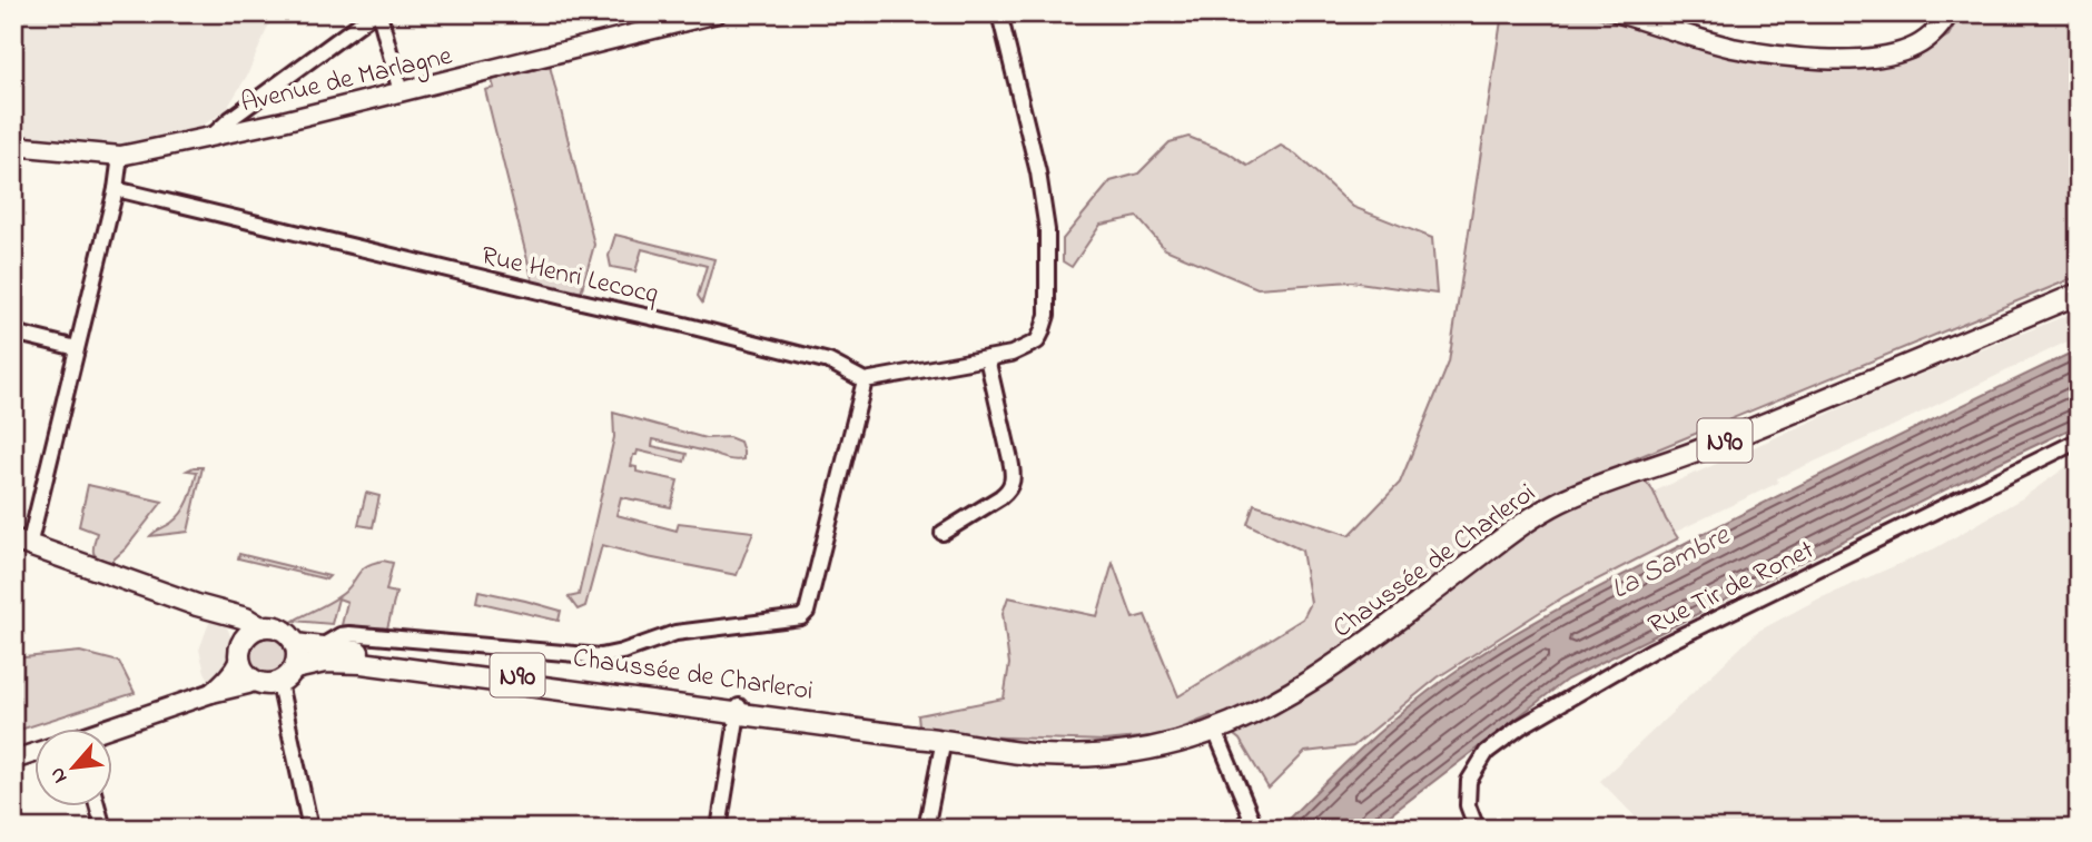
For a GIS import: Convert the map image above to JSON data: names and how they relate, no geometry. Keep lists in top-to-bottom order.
{
  "streets": {
    "main road": ["Avenue de Marlagne", "N90", "Chaussée de Charleroi"],
    "street": ["Rue Henri Lecocq", "Rue Tir de Ronet"]
  },
  "crossings": [
    ["N90", "Chaussée de Charleroi"]
  ],
  "water": ["La Sambre"],
  "north": "bottom left"
}
